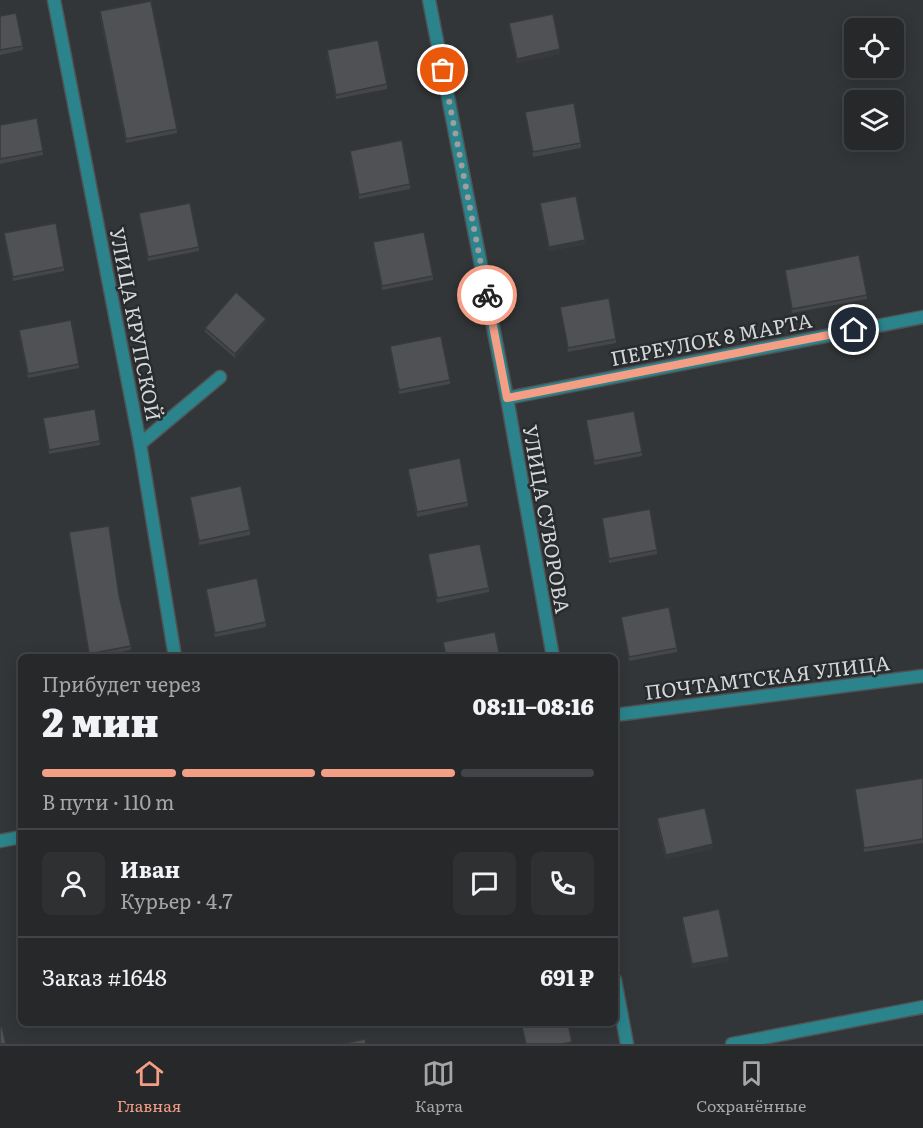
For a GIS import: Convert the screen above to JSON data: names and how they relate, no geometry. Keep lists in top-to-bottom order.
{
  "streets": {
    "street": [
      "УЛИЦА КРУПСКОЙ",
      "ПЕРЕУЛОК 8 МАРТА",
      "УЛИЦА СУВОРОВА",
      "ПОЧТАМТСКАЯ УЛИЦА"
    ]
  },
  "crossings": [
    ["ПЕРЕУЛОК 8 МАРТА", "УЛИЦА СУВОРОВА"]
  ],
  "page": {
    "heading": ["2 мин", "Прибудет через", "08:11–08:16"],
    "panel": [
      "Иван",
      "Курьер · 4.7",
      "Заказ #1648",
      "691 ₽"
    ],
    "bar": "В пути · 110 m",
    "tabs": ["Главная", "Карта", "Сохранённые"]
  }
}
